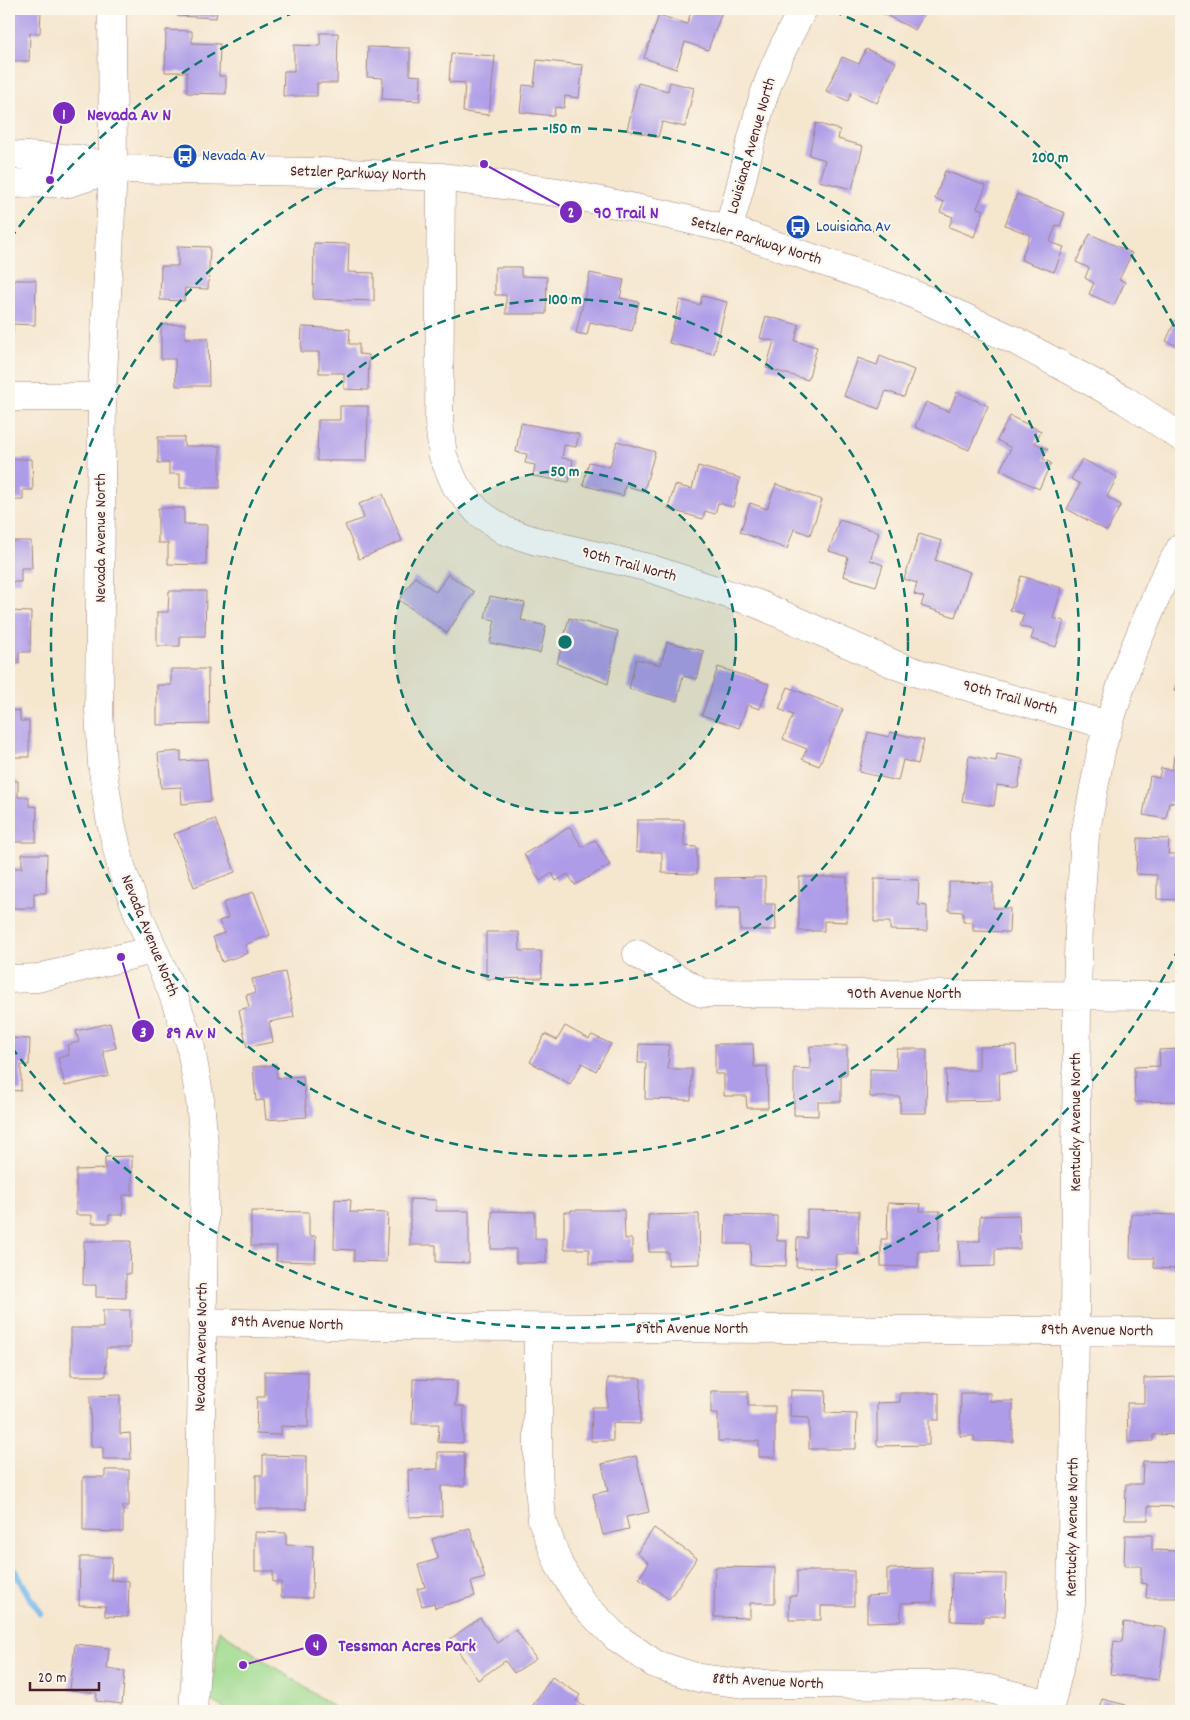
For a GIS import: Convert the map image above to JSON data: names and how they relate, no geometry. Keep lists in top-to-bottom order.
{
  "streets": {
    "street": [
      "Louisiana Avenue North",
      "Setzler Parkway North",
      "Nevada Avenue North",
      "90th Trail North",
      "90th Avenue North",
      "Kentucky Avenue North",
      "89th Avenue North",
      "88th Avenue North"
    ]
  },
  "crossings": [
    ["Louisiana Avenue North", "Setzler Parkway North"],
    ["Setzler Parkway North", "Nevada Avenue North"],
    ["Setzler Parkway North", "90th Trail North"],
    ["Nevada Avenue North", "89th Avenue North"],
    ["90th Trail North", "Kentucky Avenue North"],
    ["90th Avenue North", "Kentucky Avenue North"],
    ["Kentucky Avenue North", "89th Avenue North"],
    ["Kentucky Avenue North", "88th Avenue North"],
    ["89th Avenue North", "88th Avenue North"]
  ],
  "places": {
    "bus stop": ["Nevada Av", "Louisiana Av"],
    "other": [
      "90 Trail N",
      "Nevada Av N",
      "89 Av N",
      "Tessman Acres Park"
    ]
  },
  "scale_bar": "20 m",
  "rings": [
    "150 m",
    "200 m",
    "100 m",
    "50 m"
  ]
}
